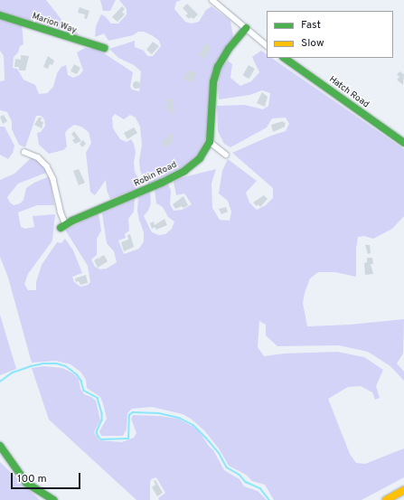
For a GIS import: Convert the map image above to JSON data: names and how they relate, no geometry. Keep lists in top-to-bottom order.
{
  "streets": {
    "street": ["Marion Way", "Hatch Road", "Robin Road"]
  },
  "legend": ["Fast", "Slow"],
  "scale_bar": "100 m"
}
